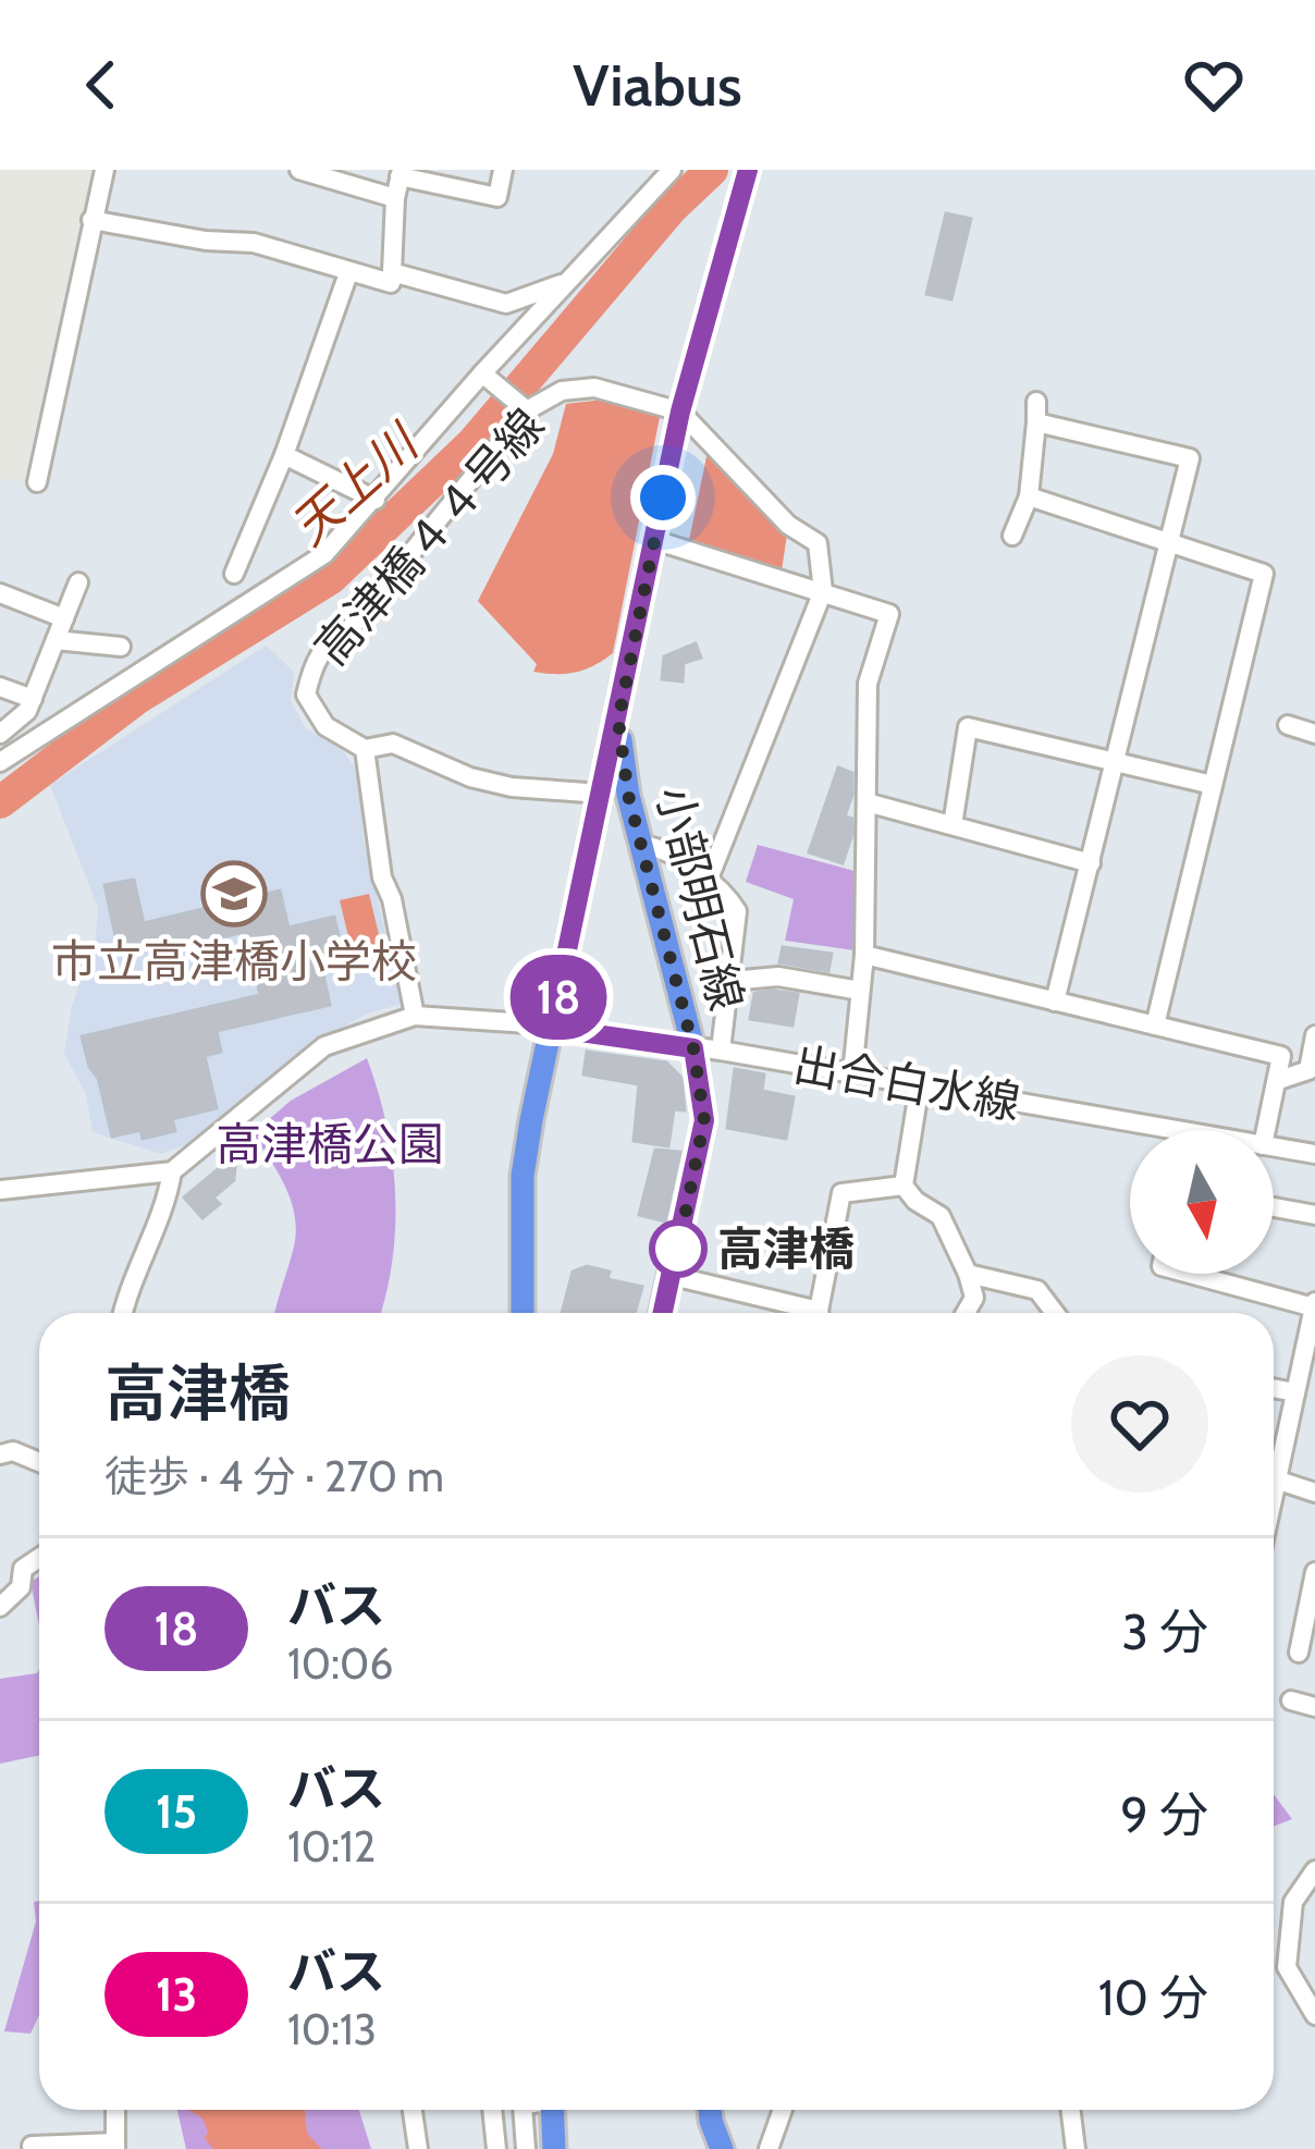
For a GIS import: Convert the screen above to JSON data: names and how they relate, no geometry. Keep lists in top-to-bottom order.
{
  "streets": {
    "main road": ["小部明石線"],
    "street": ["高津橋４４号線", "出合白水線"]
  },
  "crossings": [
    ["高津橋４４号線", "小部明石線"],
    ["小部明石線", "出合白水線"]
  ],
  "water": ["天上川"],
  "parks": ["高津橋公園"],
  "places": {
    "school or university": ["市立高津橋小学校"],
    "other": ["高津橋"]
  },
  "lines": ["bus line 18"],
  "north": "bottom",
  "page": {
    "header": "Viabus",
    "on_map": "18",
    "heading": ["高津橋", "徒歩 · 4 分 · 270 m"],
    "list": [
      {
        "mark": "18",
        "name": "バス",
        "note": "10:06",
        "value": "3 分"
      },
      {
        "mark": "15",
        "name": "バス",
        "note": "10:12",
        "value": "9 分"
      },
      {
        "mark": "13",
        "name": "バス",
        "note": "10:13",
        "value": "10 分"
      }
    ]
  }
}
